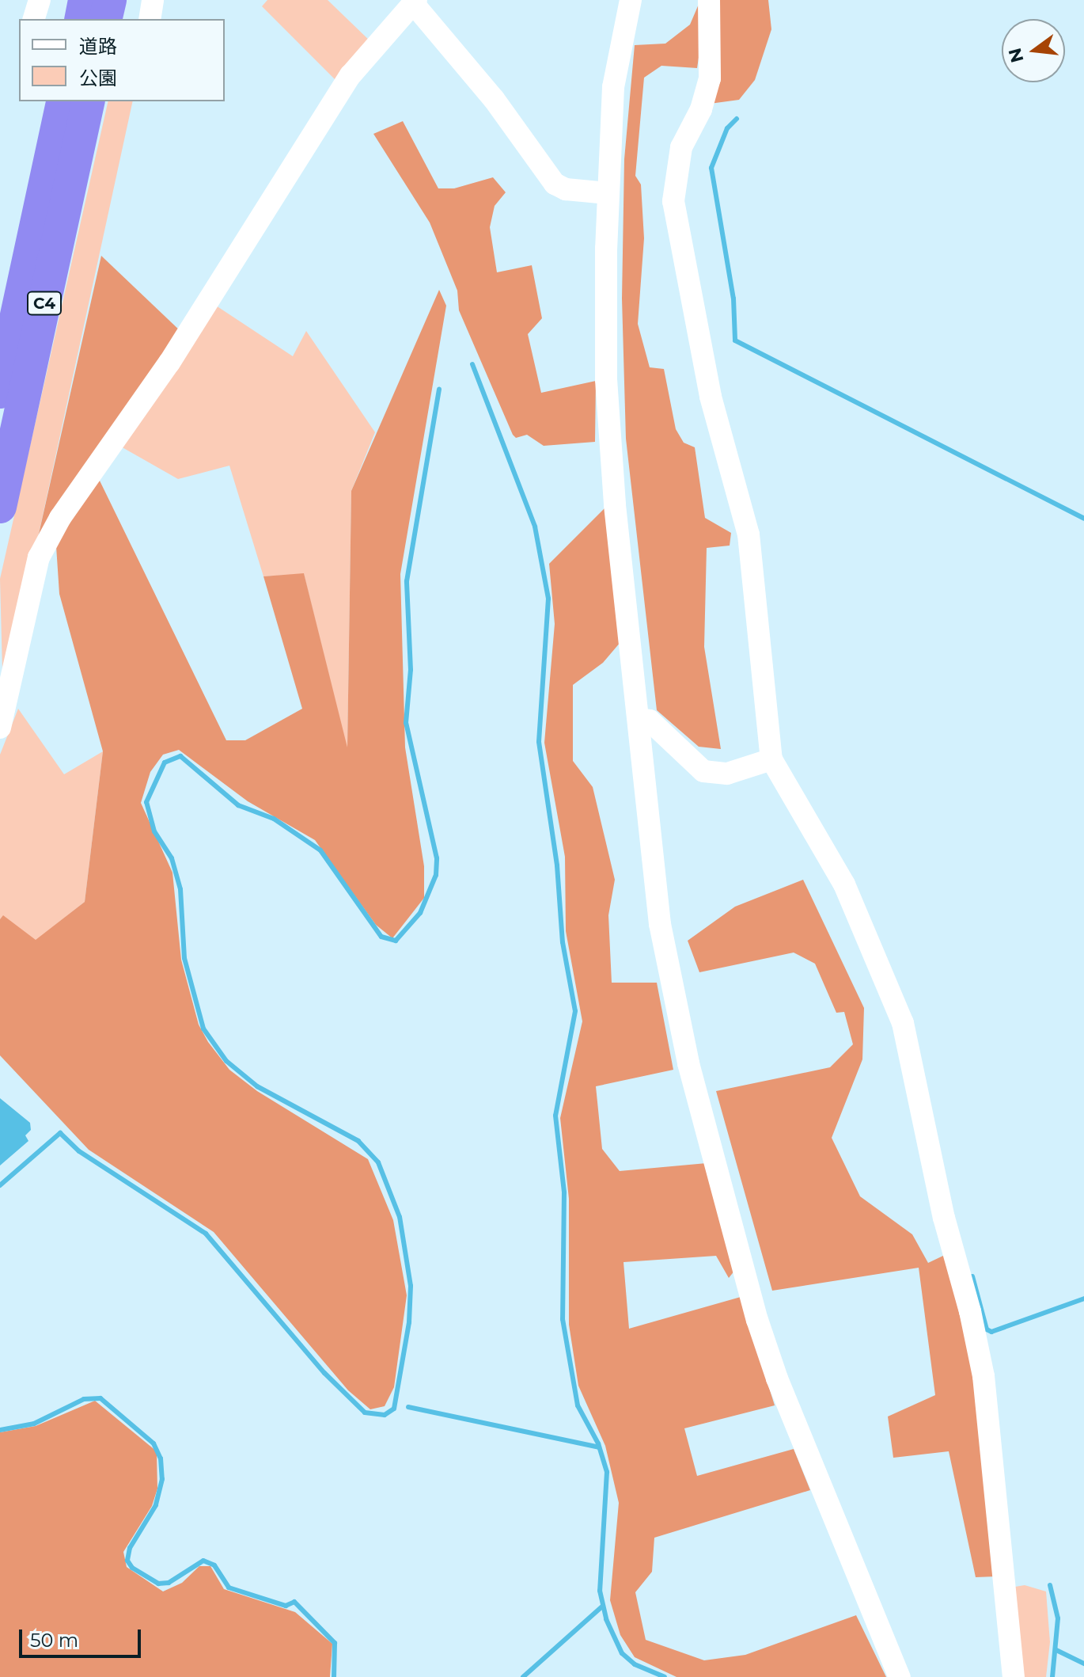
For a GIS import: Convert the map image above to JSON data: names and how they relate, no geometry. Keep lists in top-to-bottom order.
{
  "streets": {
    "highway": ["C4"]
  },
  "legend": ["道路", "公園"],
  "scale_bar": "50 m",
  "north": "left"
}
